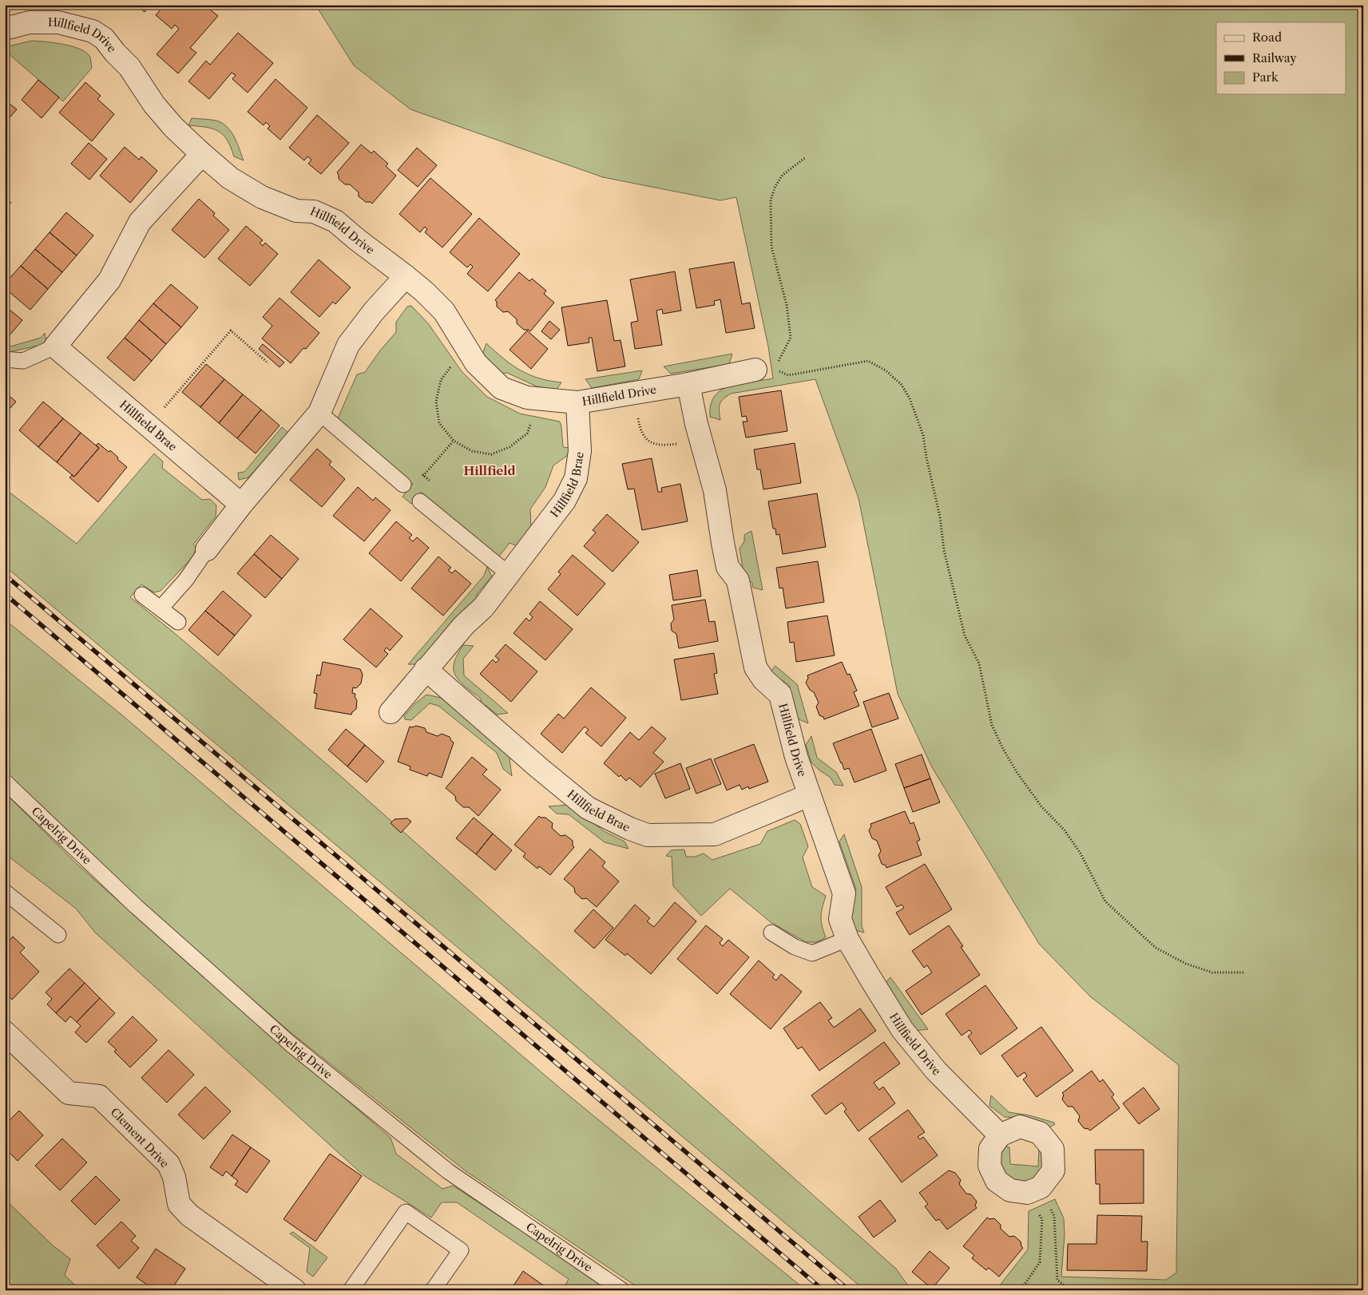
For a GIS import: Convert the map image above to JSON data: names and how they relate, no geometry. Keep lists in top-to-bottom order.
{
  "streets": {
    "street": ["Hillfield Drive", "Hillfield Brae", "Clement Drive"],
    "lane": ["Capelrig Drive"]
  },
  "crossings": [
    ["Hillfield Drive", "Hillfield Brae"]
  ],
  "districts": ["Hillfield"],
  "legend": ["Road", "Railway", "Park"]
}
